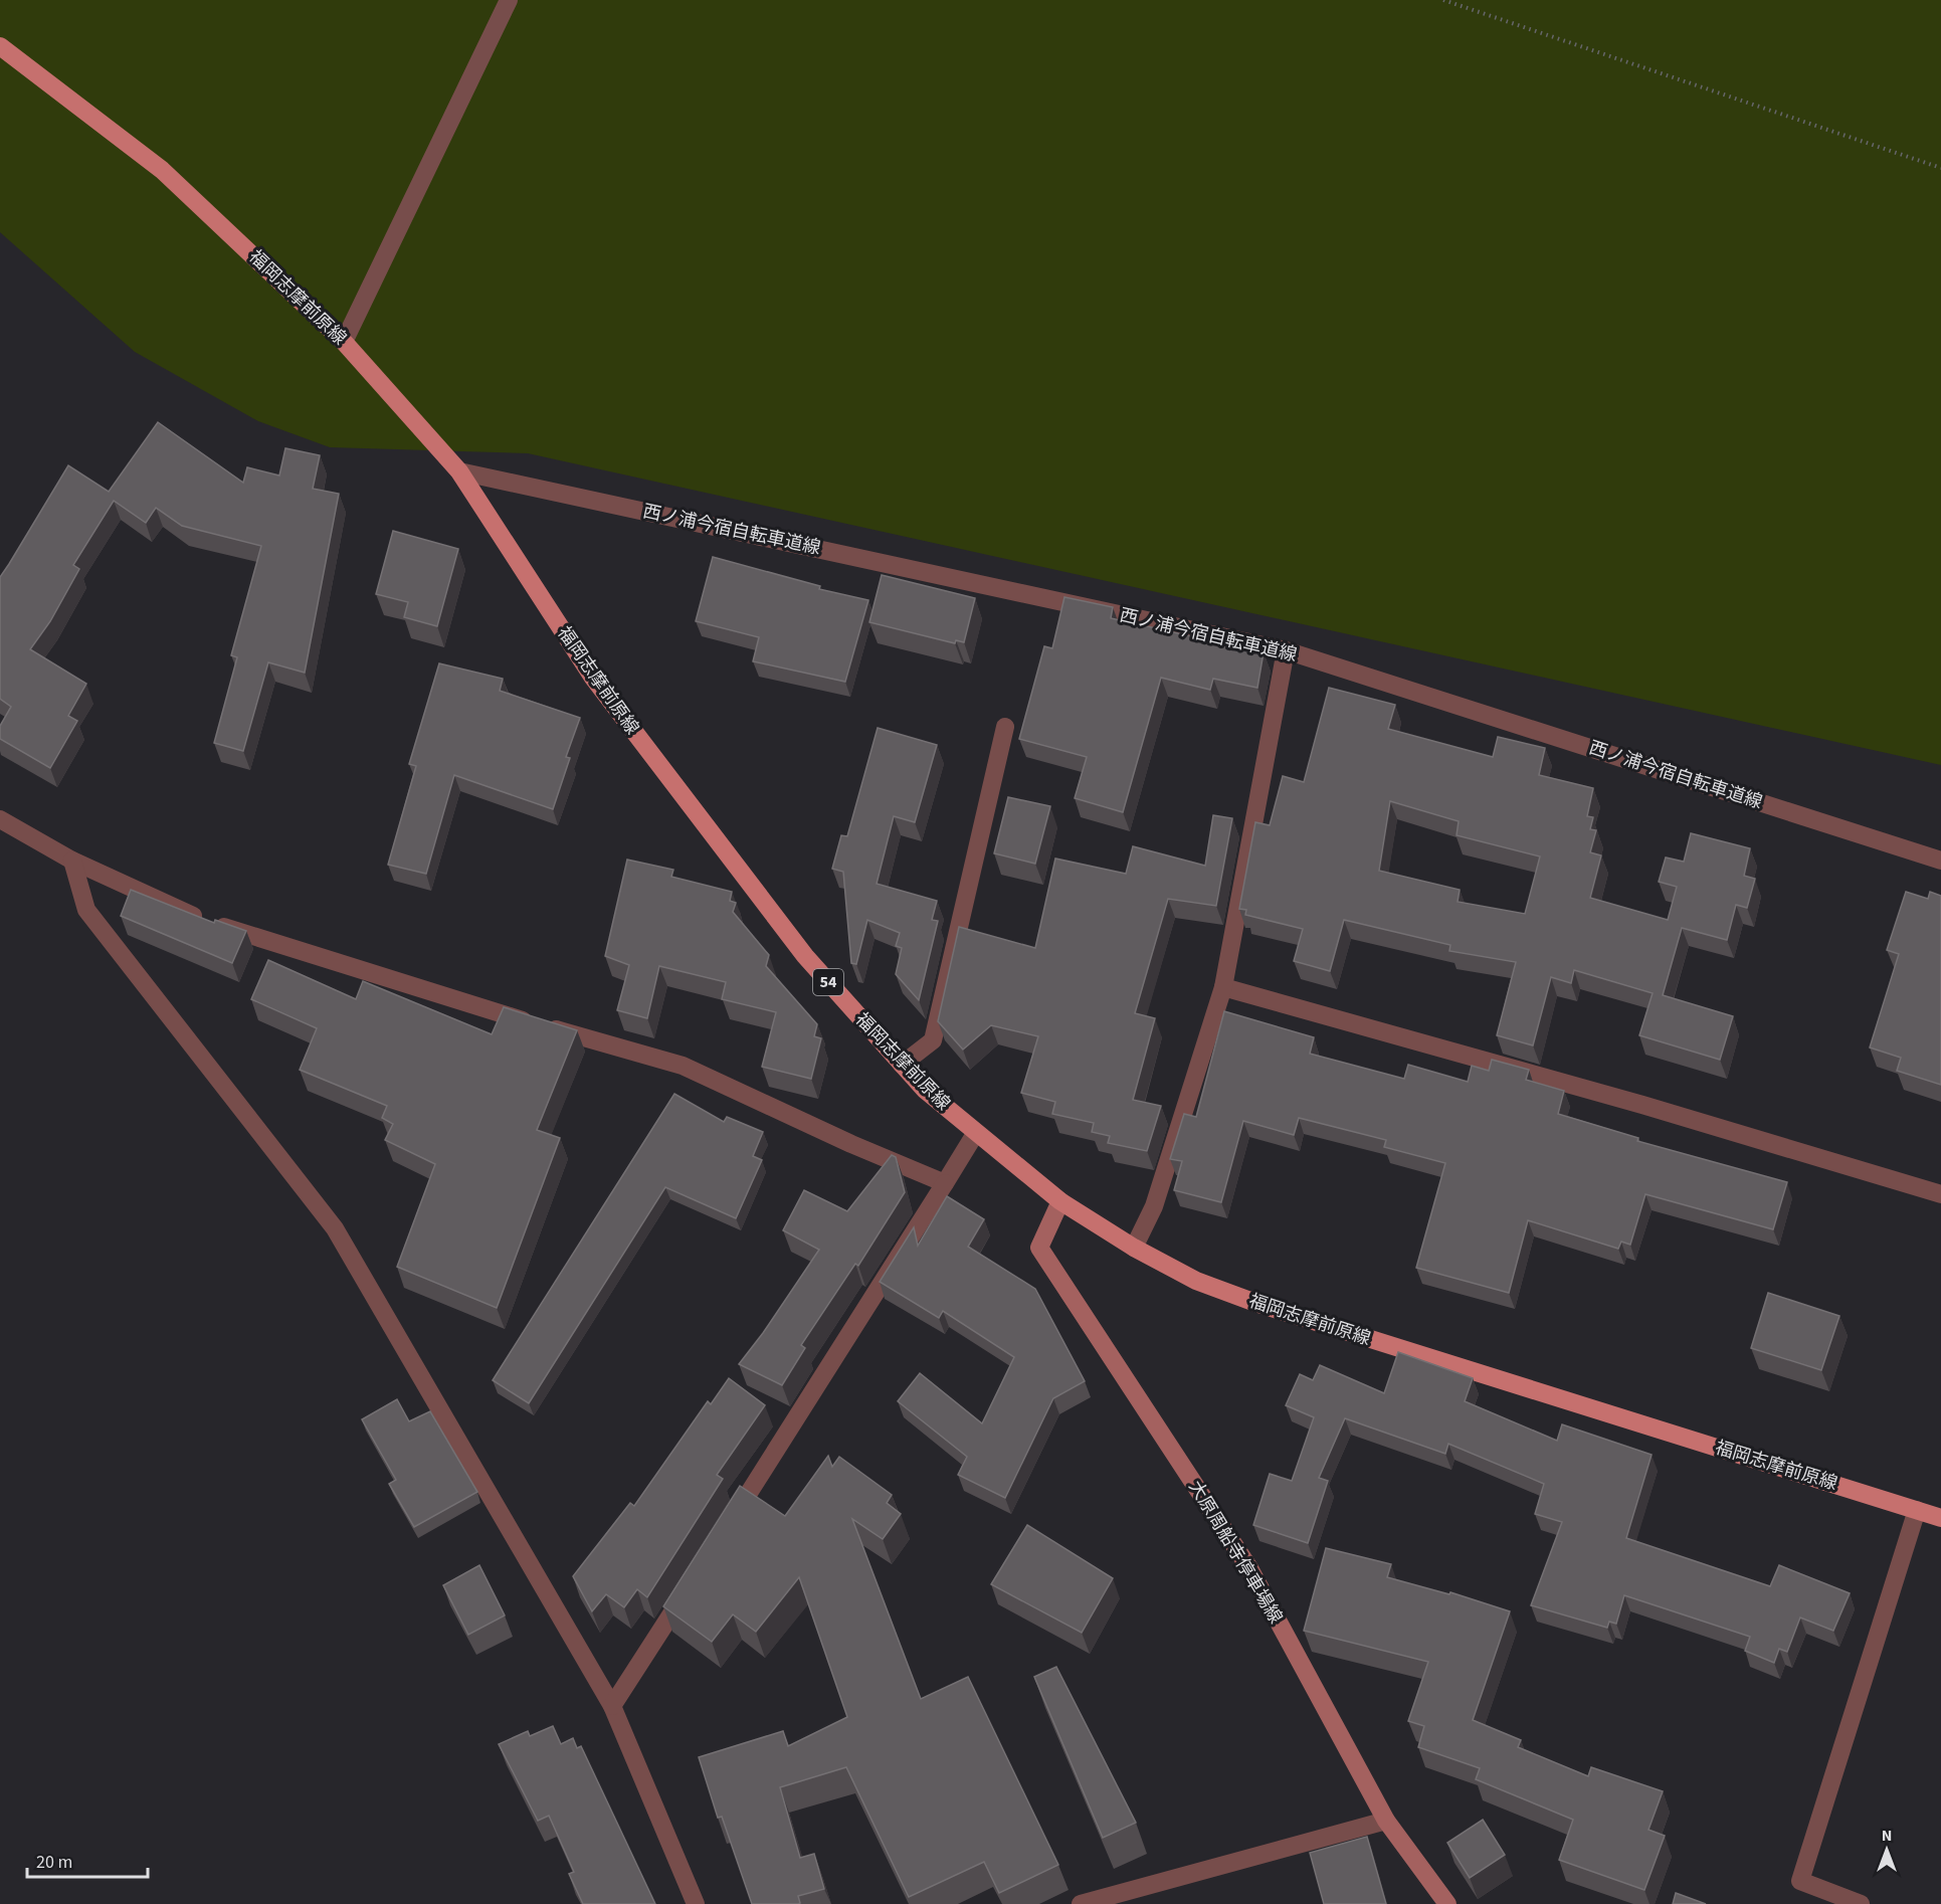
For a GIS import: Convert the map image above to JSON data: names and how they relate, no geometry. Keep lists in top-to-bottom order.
{
  "streets": {
    "main road": ["福岡志摩前原線", "54", "大原周船寺停車場線"],
    "street": ["西ノ浦今宿自転車道線"]
  },
  "crossings": [
    ["福岡志摩前原線", "西ノ浦今宿自転車道線"],
    ["福岡志摩前原線", "大原周船寺停車場線"]
  ],
  "scale_bar": "20 m",
  "north": "top"
}
